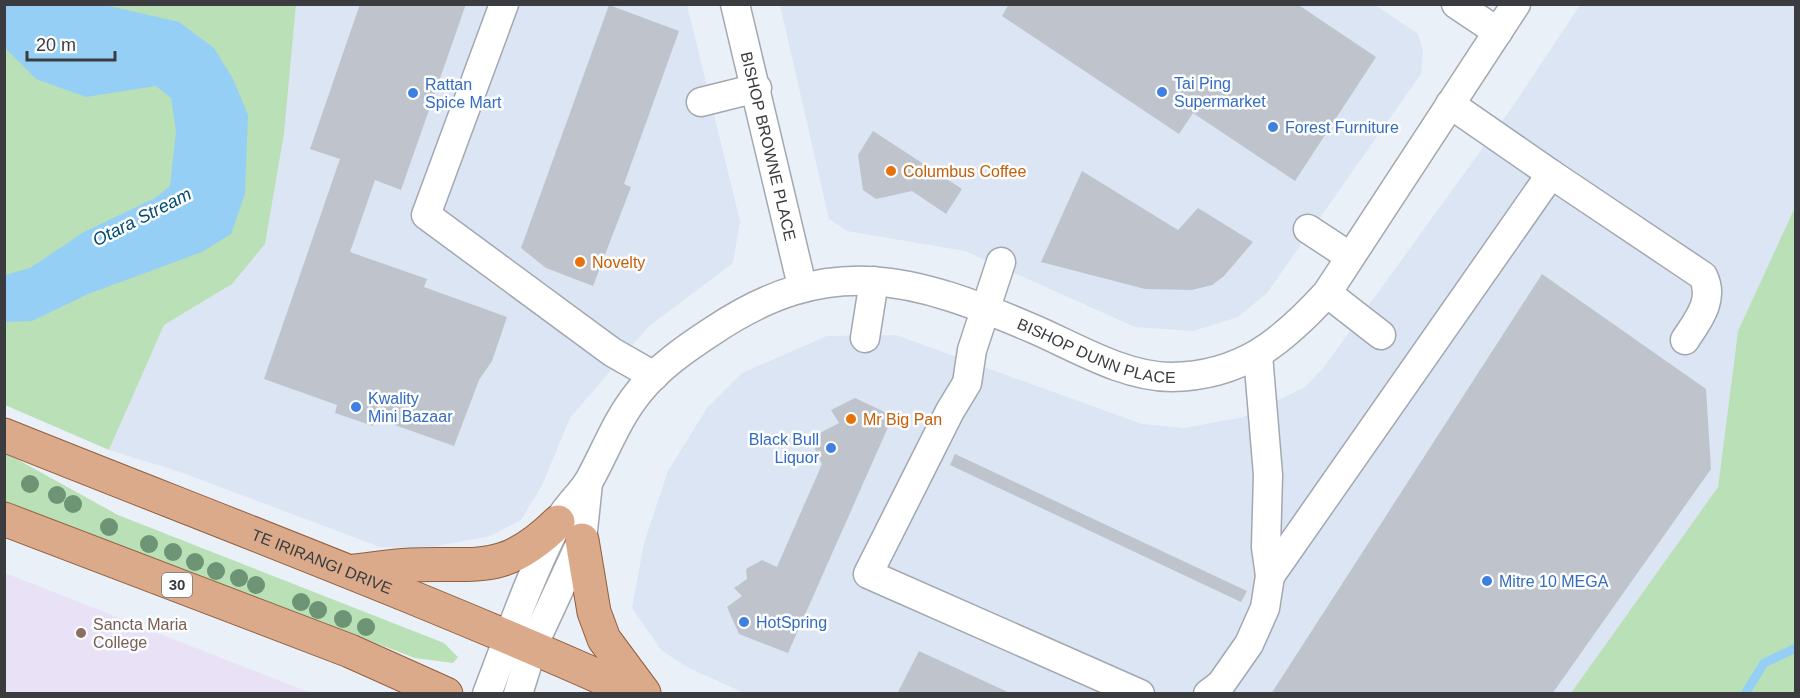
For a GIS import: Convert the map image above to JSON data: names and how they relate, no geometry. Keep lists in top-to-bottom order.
{
  "streets": {
    "main road": ["TE IRIRANGI DRIVE", "30"],
    "street": ["BISHOP BROWNE PLACE", "BISHOP DUNN PLACE"]
  },
  "crossings": [
    ["BISHOP BROWNE PLACE", "BISHOP DUNN PLACE"],
    ["BISHOP DUNN PLACE", "TE IRIRANGI DRIVE"]
  ],
  "water": ["Otara Stream"],
  "places": [
    "Tai Ping Supermarket",
    "Rattan Spice Mart",
    "Forest Furniture",
    "Columbus Coffee",
    "Novelty",
    "Kwality Mini Bazaar",
    "Mr Big Pan",
    "Black Bull Liquor",
    "Mitre 10 MEGA",
    "HotSpring",
    "Sancta Maria College"
  ],
  "scale_bar": "20 m"
}
